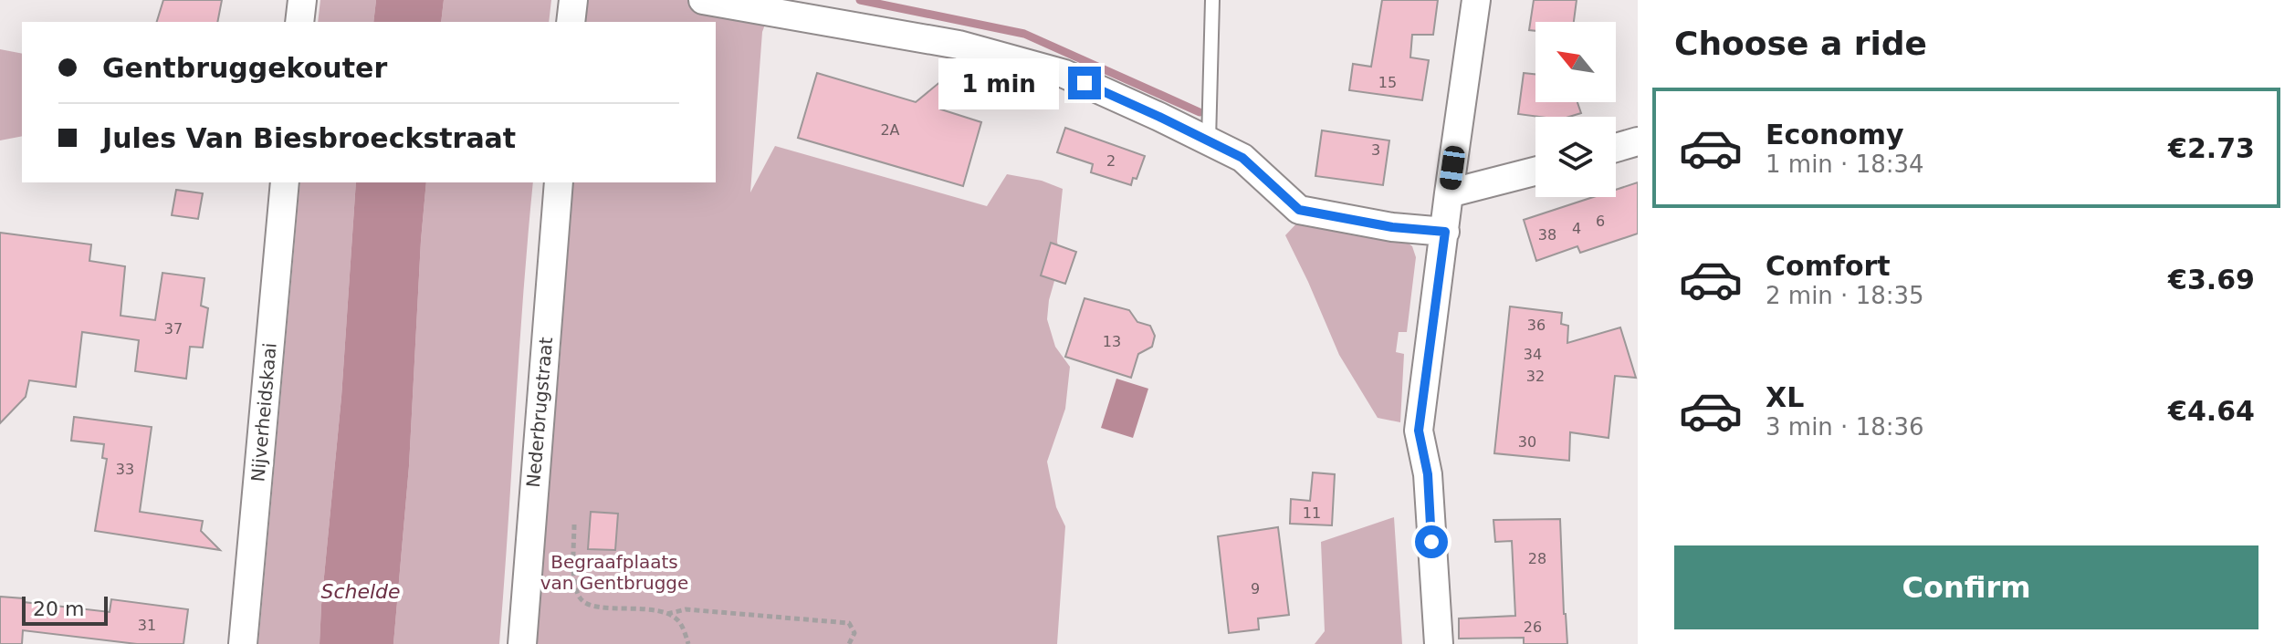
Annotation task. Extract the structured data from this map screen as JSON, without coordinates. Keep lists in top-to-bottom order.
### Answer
{
  "streets": {
    "street": ["Nijverheidskaai", "Nederbrugstraat"]
  },
  "water": ["Schelde"],
  "parks": ["Begraafplaats van Gentbrugge"],
  "house_numbers": [
    "15",
    "2A",
    "3",
    "2",
    "6",
    "4",
    "38",
    "36",
    "37",
    "13",
    "34",
    "32",
    "30",
    "33",
    "11",
    "28",
    "9",
    "31",
    "26"
  ],
  "scale_bar": "20 m",
  "north": "top left",
  "page": {
    "heading": "Choose a ride",
    "banner": ["Gentbruggekouter", "Jules Van Biesbroeckstraat"],
    "bubble": "1 min",
    "list": [
      {
        "name": "Economy",
        "note": "1 min · 18:34",
        "value": "€2.73"
      },
      {
        "name": "Comfort",
        "note": "2 min · 18:35",
        "value": "€3.69"
      },
      {
        "name": "XL",
        "note": "3 min · 18:36",
        "value": "€4.64"
      }
    ],
    "buttons": "Confirm",
    "scale": "20 m"
  }
}
